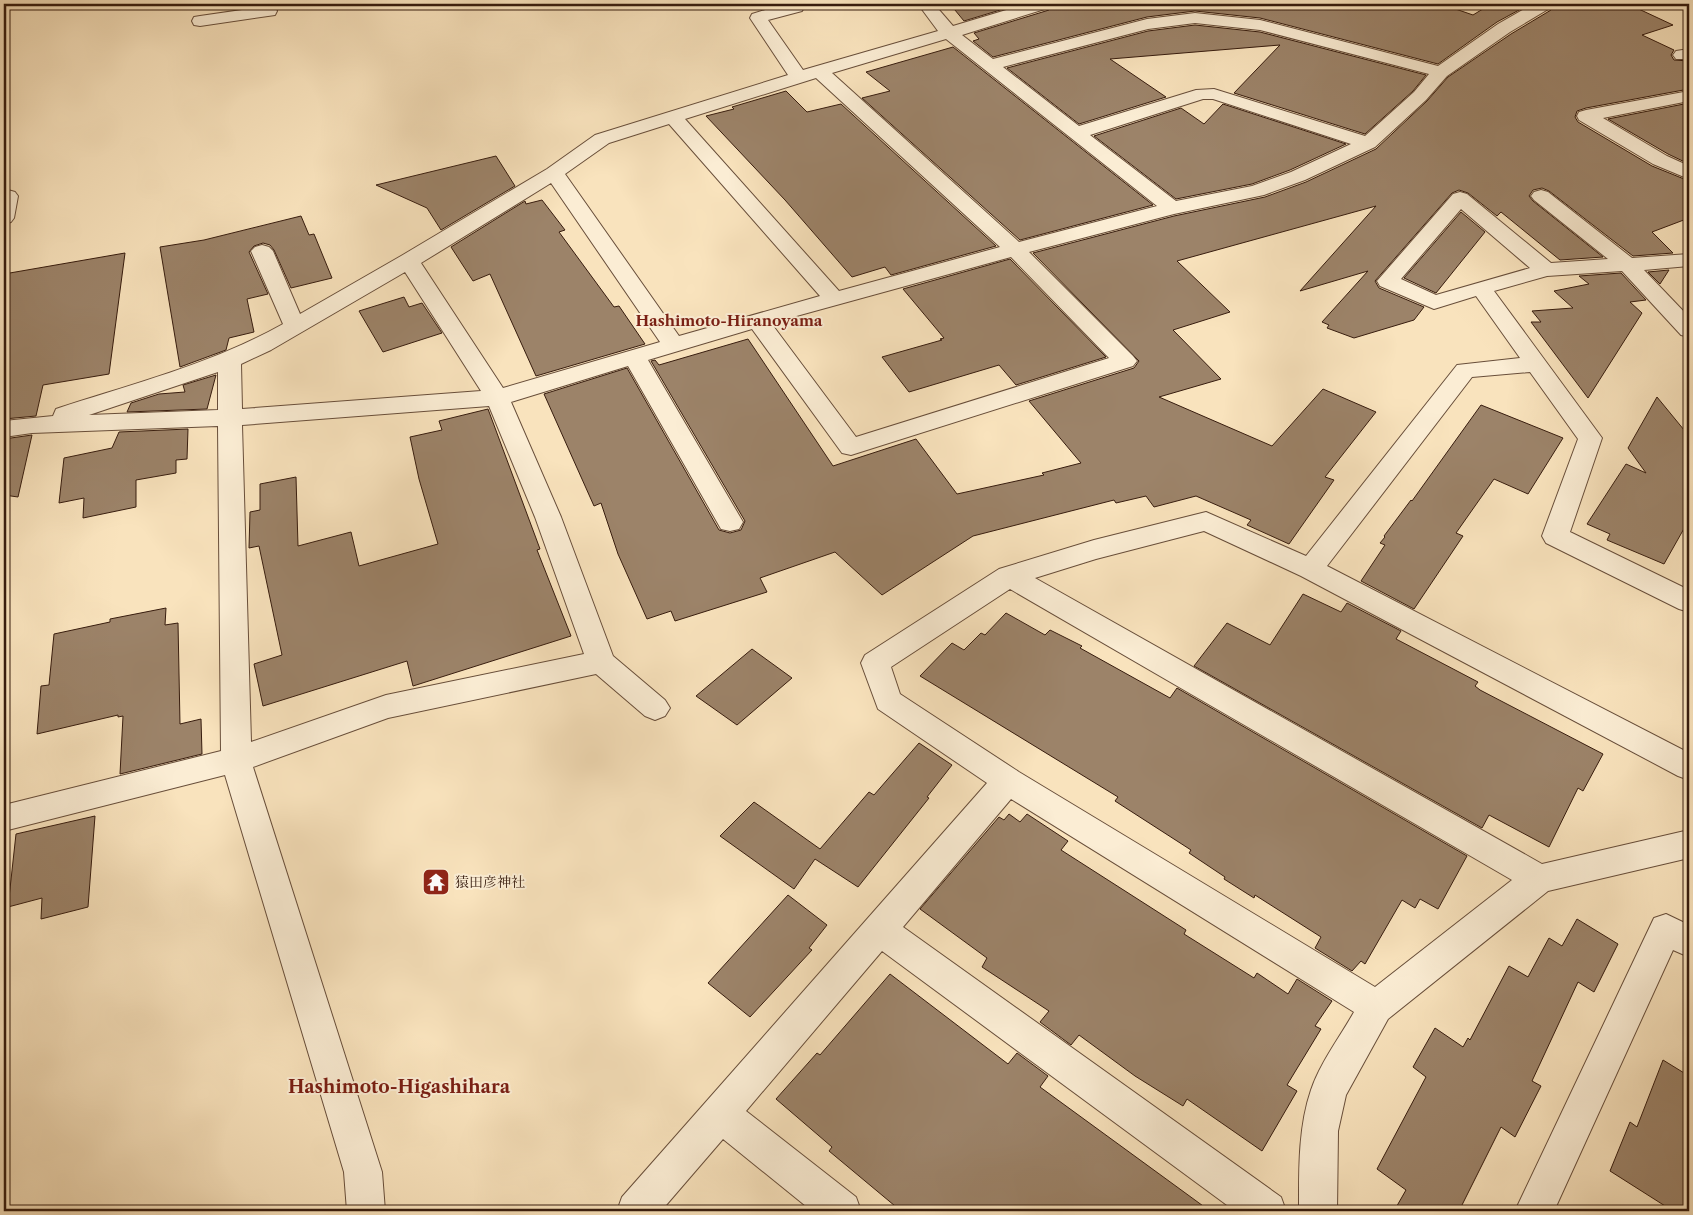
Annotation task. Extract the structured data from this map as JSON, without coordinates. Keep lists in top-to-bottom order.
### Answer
{
  "districts": ["Hashimoto-Hiranoyama", "Hashimoto-Higashihara"],
  "places": {
    "temple": ["猿田彦神社"]
  }
}
